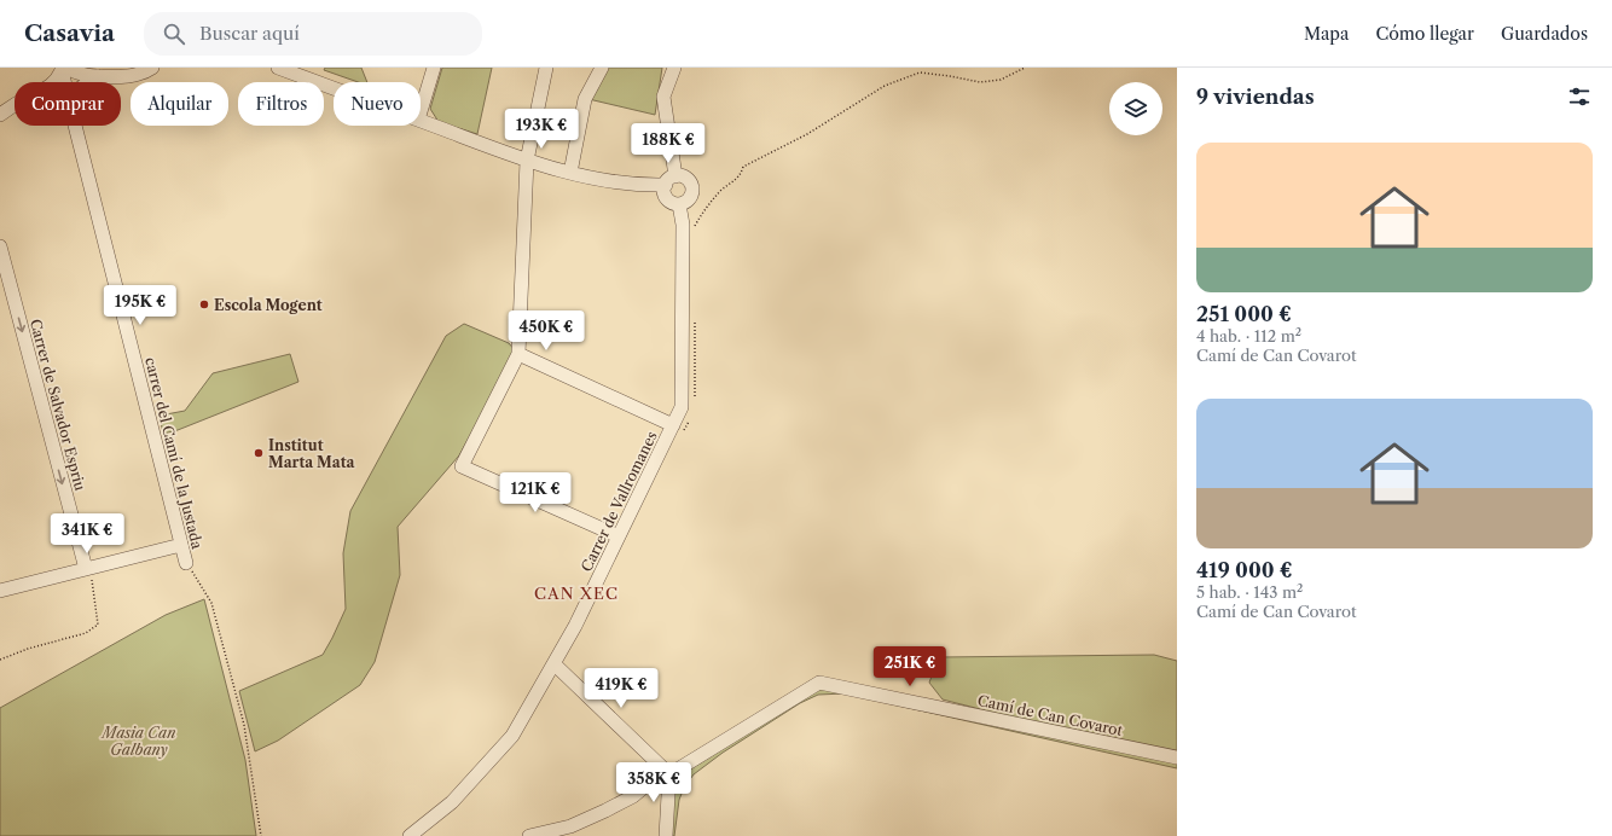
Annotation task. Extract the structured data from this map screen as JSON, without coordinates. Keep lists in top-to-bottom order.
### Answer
{
  "streets": {
    "street": [
      "Carrer de Salvador Espriu",
      "carrer del Camí de la Justada",
      "Carrer de Vallromanes",
      "Camí de Can Covarot"
    ]
  },
  "one_way": ["Carrer de Salvador Espriu"],
  "districts": ["CAN XEC"],
  "parks": ["Masia Can Galbany"],
  "places": ["Escola Mogent", "Institut Marta Mata"],
  "page": {
    "header": "Casavia",
    "search": "Buscar aquí",
    "nav": ["Mapa", "Cómo llegar", "Guardados"],
    "heading": "9 viviendas",
    "chip": [
      "Comprar",
      "Alquilar",
      "Filtros",
      "Nuevo"
    ],
    "price": [
      "193K €",
      "188K €",
      "195K €",
      "450K €",
      "121K €",
      "341K €",
      "251K €",
      "419K €",
      "358K €"
    ],
    "list": [
      {
        "name": "251 000 €",
        "note": "4 hab. · 112 m² · Camí de Can Covarot"
      },
      {
        "name": "419 000 €",
        "note": "5 hab. · 143 m² · Camí de Can Covarot"
      }
    ]
  }
}
